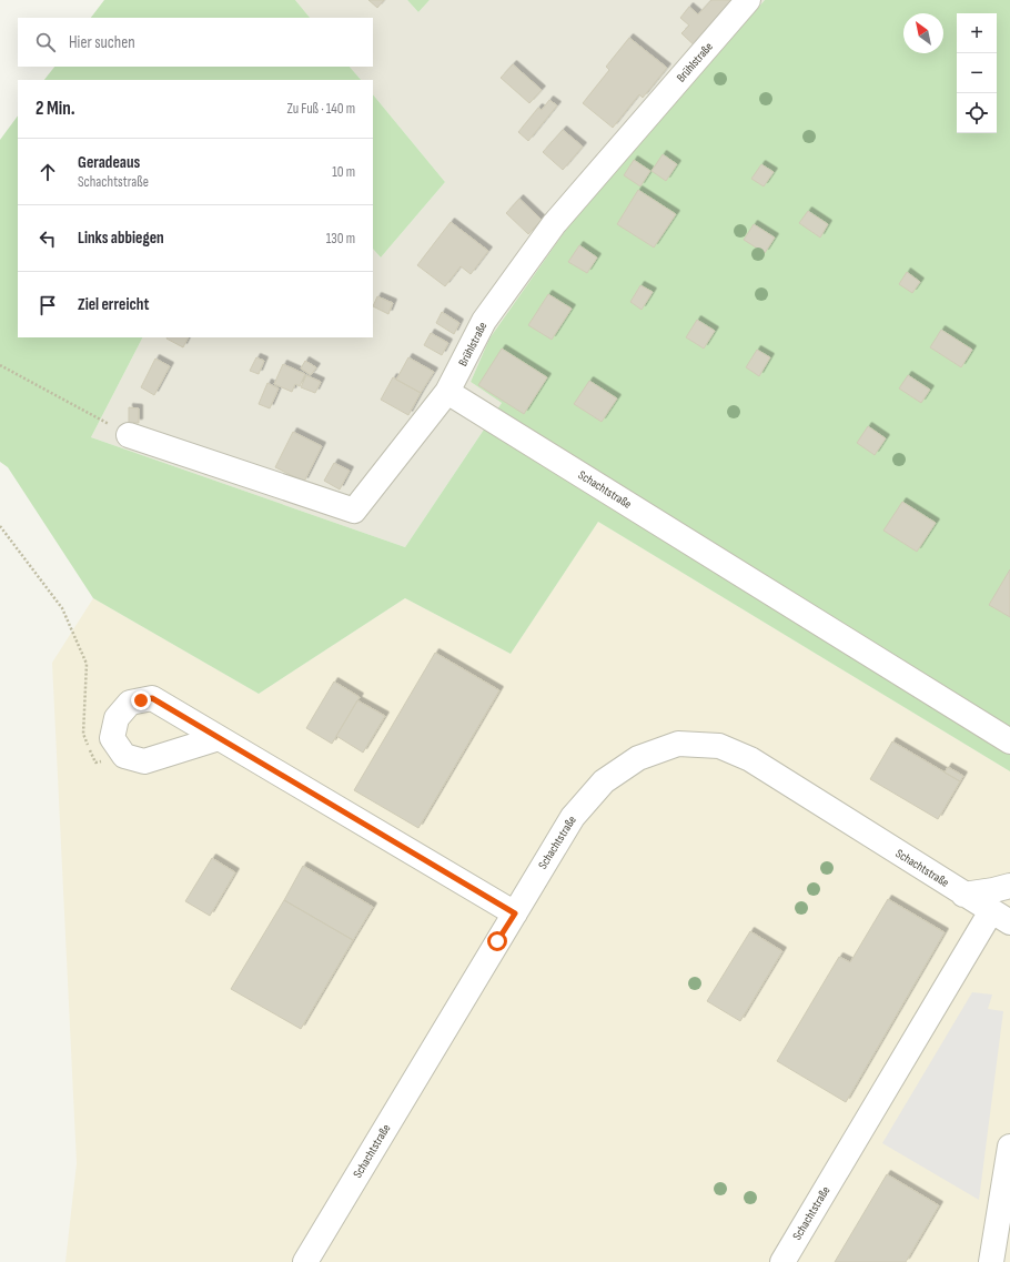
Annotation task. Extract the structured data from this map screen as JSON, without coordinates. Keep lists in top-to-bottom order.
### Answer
{
  "streets": {
    "street": ["Brühlstraße", "Schachtstraße"]
  },
  "crossings": [
    ["Brühlstraße", "Schachtstraße"]
  ],
  "north": "top left",
  "page": {
    "map_buttons": ["+", "−"],
    "search": "Hier suchen",
    "heading": ["2 Min.", "Zu Fuß · 140 m"],
    "list": [
      ["Geradeaus", "Schachtstraße", "10 m"],
      ["Links abbiegen", "130 m"],
      "Ziel erreicht"
    ]
  }
}
